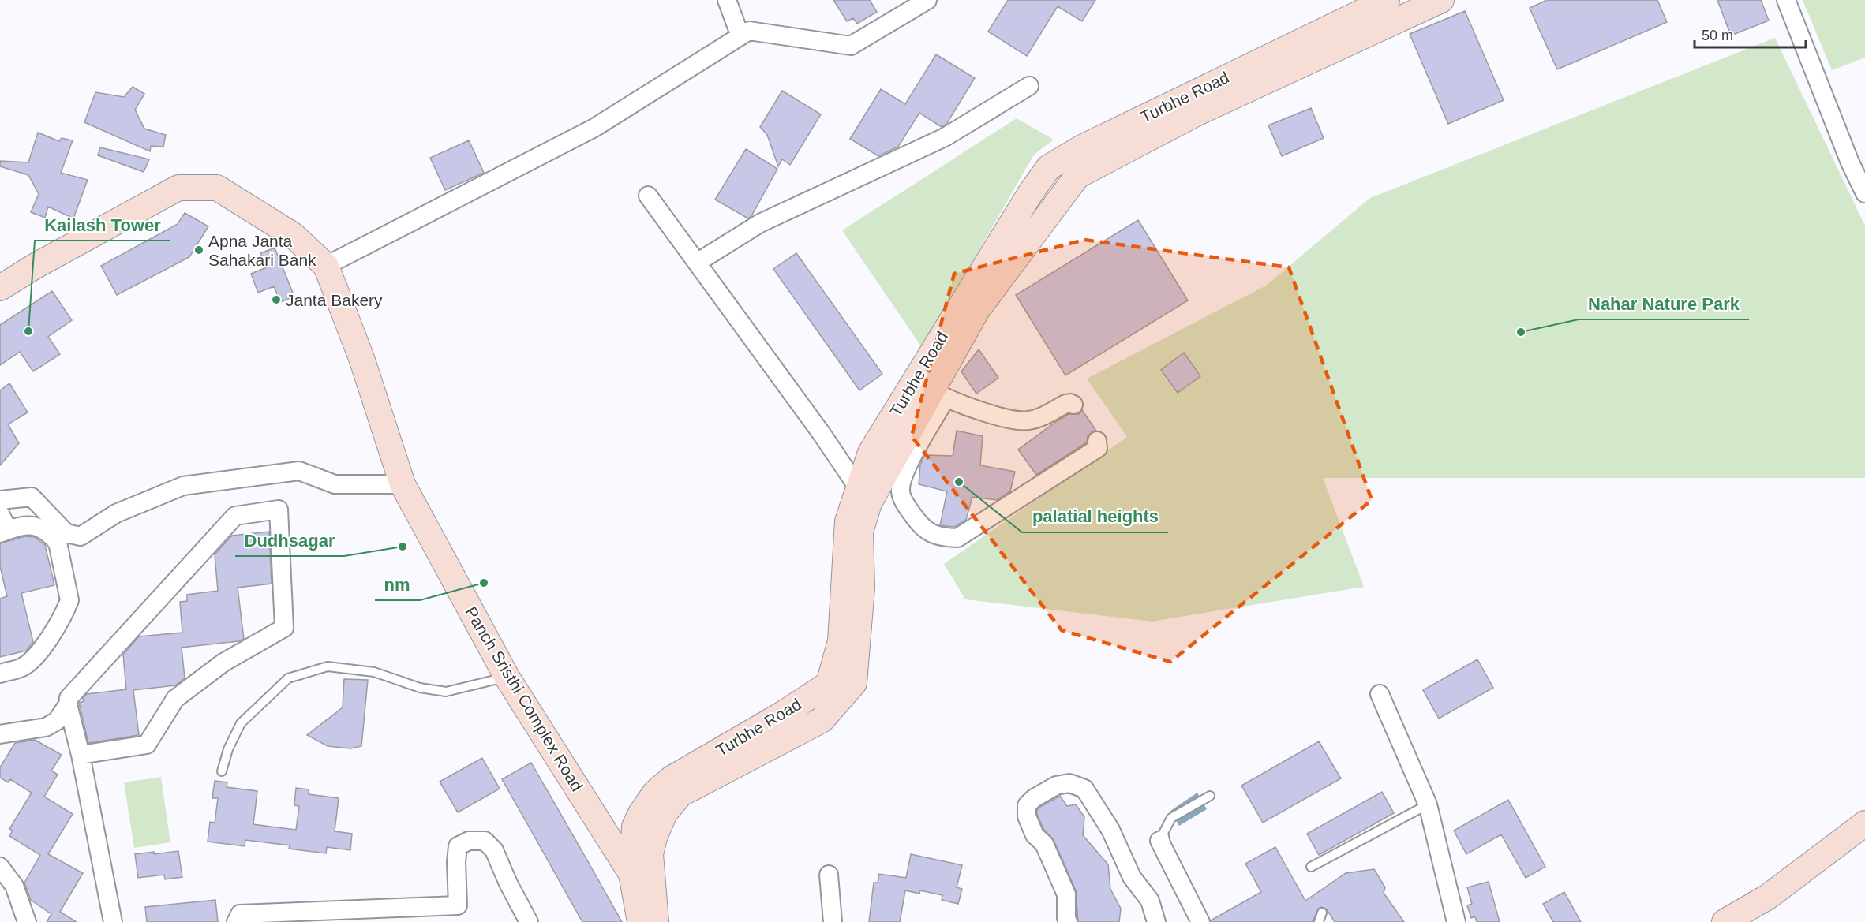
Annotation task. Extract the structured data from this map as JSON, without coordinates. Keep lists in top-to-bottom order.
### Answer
{
  "streets": {
    "street": ["Turbhe Road", "Panch Sristhi Complex Road"]
  },
  "crossings": [
    ["Turbhe Road", "Panch Sristhi Complex Road"]
  ],
  "places": [
    "Apna Janta Sahakari Bank",
    "Janta Bakery",
    "Kailash Tower",
    "Nahar Nature Park",
    "palatial heights",
    "Dudhsagar",
    "nm"
  ],
  "scale_bar": "50 m"
}
